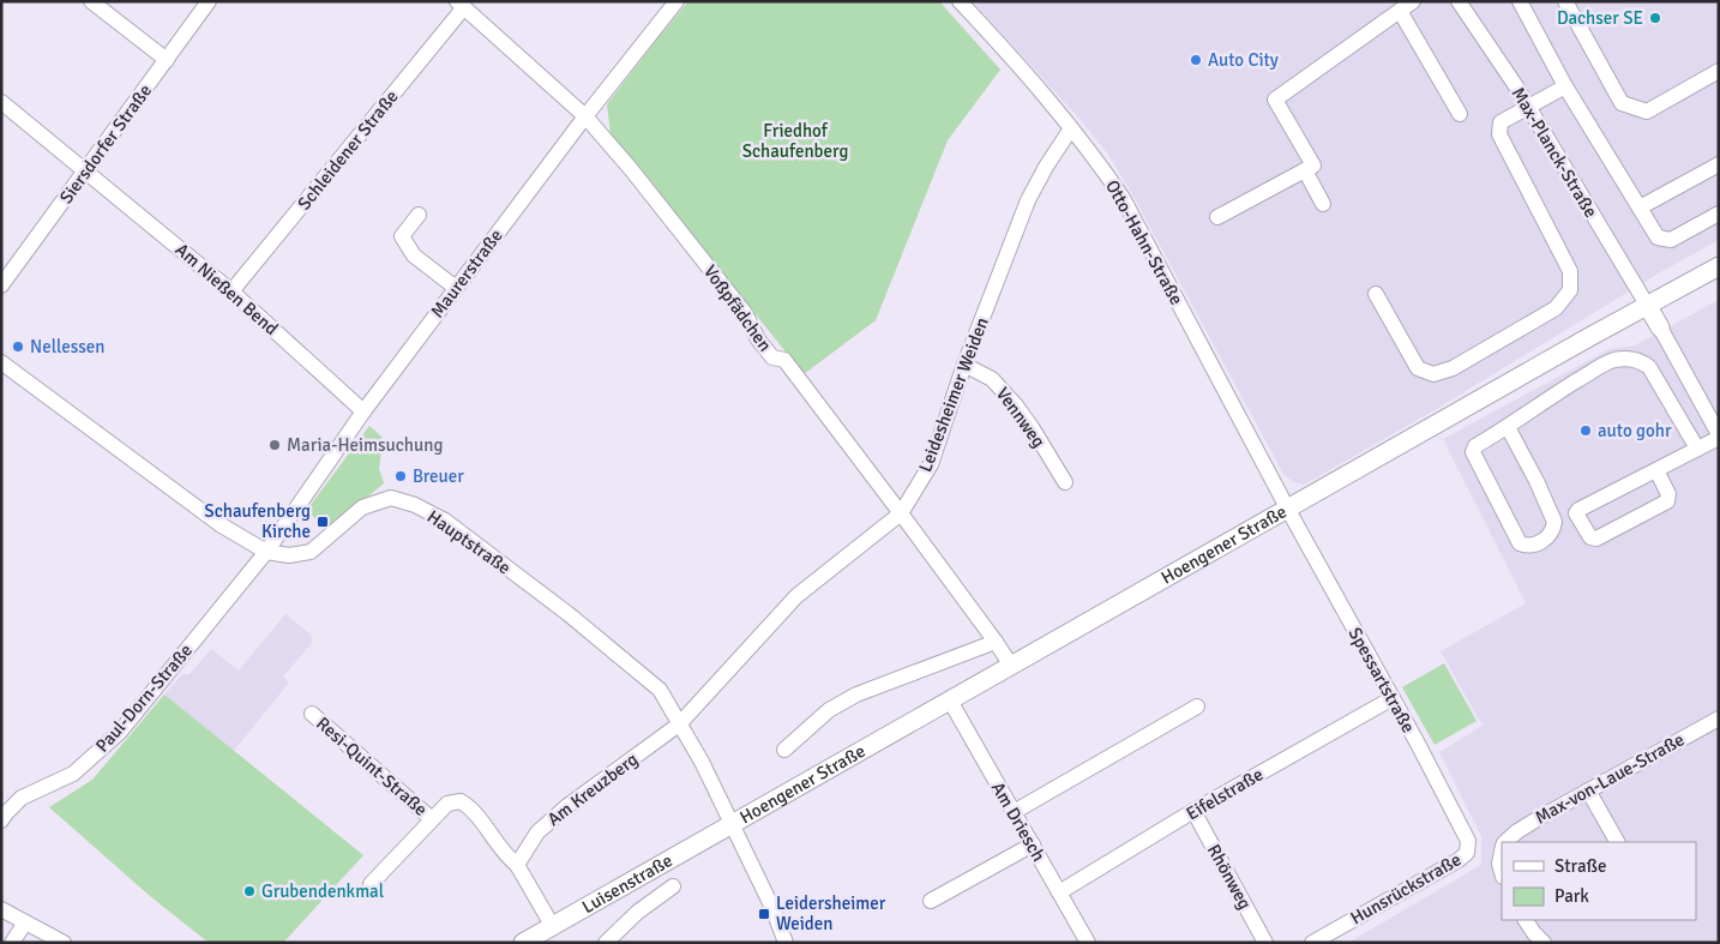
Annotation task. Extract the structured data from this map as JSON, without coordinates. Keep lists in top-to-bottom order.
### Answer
{
  "streets": {
    "main road": ["Hoengener Straße", "Luisenstraße"],
    "street": [
      "Siersdorfer Straße",
      "Schleidener Straße",
      "Max-Planck-Straße",
      "Otto-Hahn-Straße",
      "Maurerstraße",
      "Am Nießen Bend",
      "Voßpfädchen",
      "Leidesheimer Weiden",
      "Vennweg",
      "Hauptstraße",
      "Spessartstraße",
      "Paul-Dorn-Straße",
      "Resi-Quint-Straße",
      "Max-von-Laue-Straße",
      "Am Kreuzberg",
      "Eifelstraße",
      "Am Driesch",
      "Rhönweg",
      "Hunsrückstraße"
    ]
  },
  "crossings": [
    ["Siersdorfer Straße", "Am Nießen Bend"],
    ["Schleidener Straße", "Am Nießen Bend"],
    ["Schleidener Straße", "Voßpfädchen"],
    ["Max-Planck-Straße", "Hoengener Straße"],
    ["Otto-Hahn-Straße", "Leidesheimer Weiden"],
    ["Otto-Hahn-Straße", "Hoengener Straße"],
    ["Otto-Hahn-Straße", "Spessartstraße"],
    ["Maurerstraße", "Am Nießen Bend"],
    ["Maurerstraße", "Voßpfädchen"],
    ["Maurerstraße", "Hauptstraße"],
    ["Maurerstraße", "Paul-Dorn-Straße"],
    ["Voßpfädchen", "Leidesheimer Weiden"],
    ["Voßpfädchen", "Hoengener Straße"],
    ["Leidesheimer Weiden", "Vennweg"],
    ["Leidesheimer Weiden", "Hauptstraße"],
    ["Leidesheimer Weiden", "Am Kreuzberg"],
    ["Hauptstraße", "Hoengener Straße"],
    ["Hauptstraße", "Paul-Dorn-Straße"],
    ["Hauptstraße", "Am Kreuzberg"],
    ["Hauptstraße", "Luisenstraße"],
    ["Hoengener Straße", "Spessartstraße"],
    ["Hoengener Straße", "Am Driesch"],
    ["Hoengener Straße", "Luisenstraße"],
    ["Spessartstraße", "Eifelstraße"],
    ["Spessartstraße", "Hunsrückstraße"],
    ["Resi-Quint-Straße", "Am Kreuzberg"],
    ["Eifelstraße", "Am Driesch"],
    ["Eifelstraße", "Rhönweg"]
  ],
  "parks": ["Friedhof Schaufenberg"],
  "places": {
    "other": [
      "Dachser SE",
      "Auto City",
      "Nellessen",
      "auto gohr",
      "Maria-Heimsuchung",
      "Breuer",
      "Grubendenkmal"
    ],
    "transit": ["Schaufenberg Kirche", "Leidersheimer Weiden"]
  },
  "legend": ["Straße", "Park"]
}
